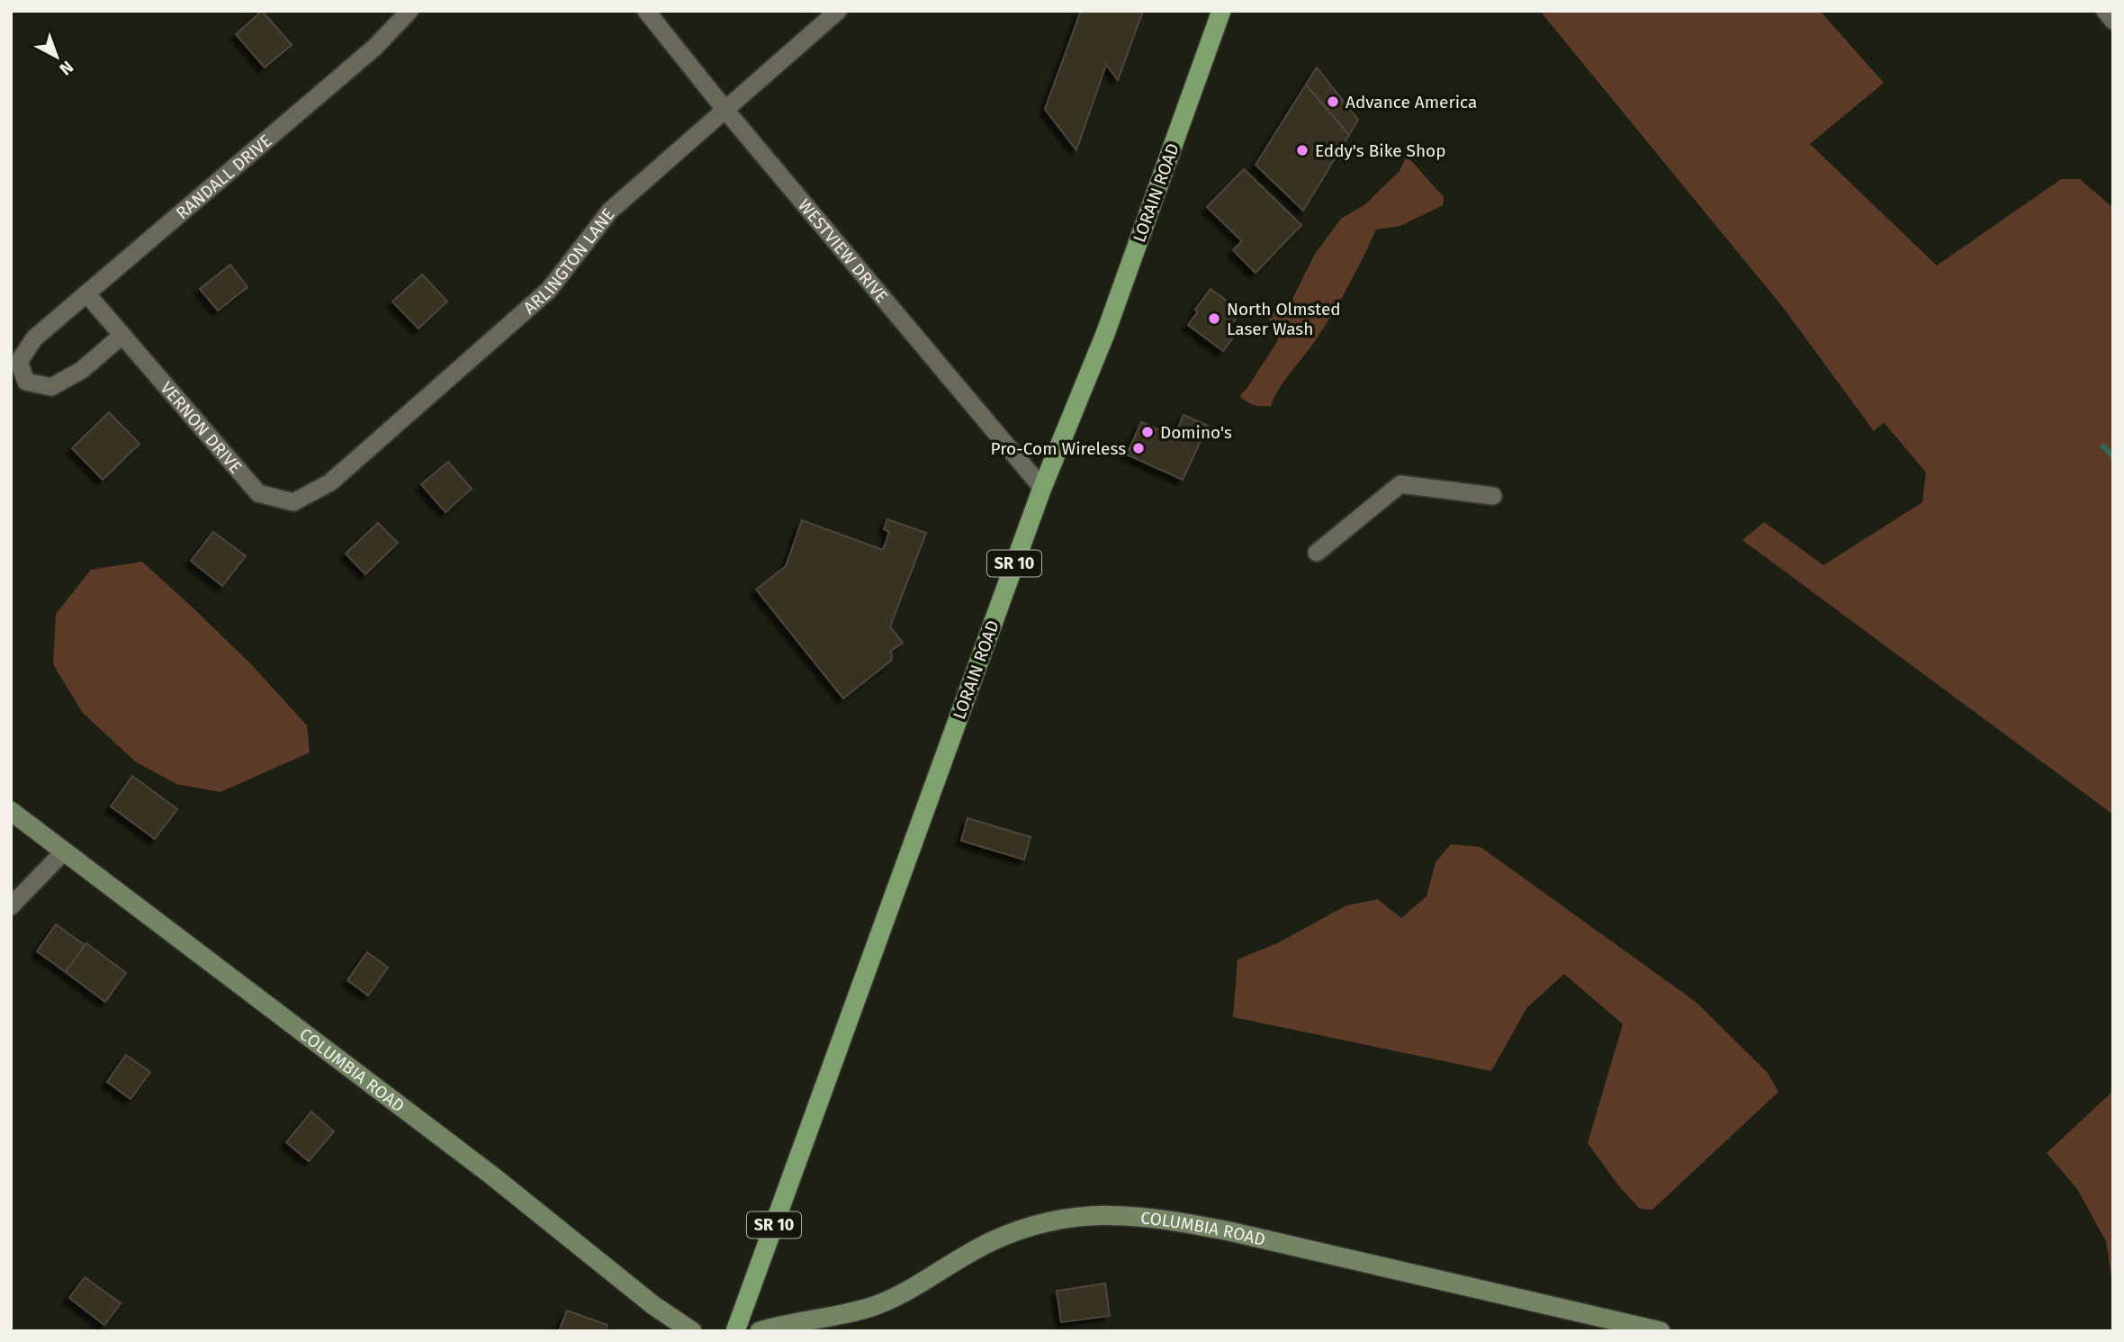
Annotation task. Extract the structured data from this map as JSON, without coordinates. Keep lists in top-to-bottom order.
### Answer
{
  "streets": {
    "main road": ["LORAIN ROAD", "SR 10", "COLUMBIA ROAD"],
    "street": [
      "RANDALL DRIVE",
      "WESTVIEW DRIVE",
      "ARLINGTON LANE",
      "VERNON DRIVE"
    ]
  },
  "crossings": [
    ["RANDALL DRIVE", "VERNON DRIVE"],
    ["LORAIN ROAD", "WESTVIEW DRIVE"],
    ["WESTVIEW DRIVE", "ARLINGTON LANE"],
    ["ARLINGTON LANE", "VERNON DRIVE"]
  ],
  "places": [
    "Advance America",
    "Eddy's Bike Shop",
    "North Olmsted Laser Wash",
    "Domino's",
    "Pro-Com Wireless"
  ],
  "north": "bottom right"
}
